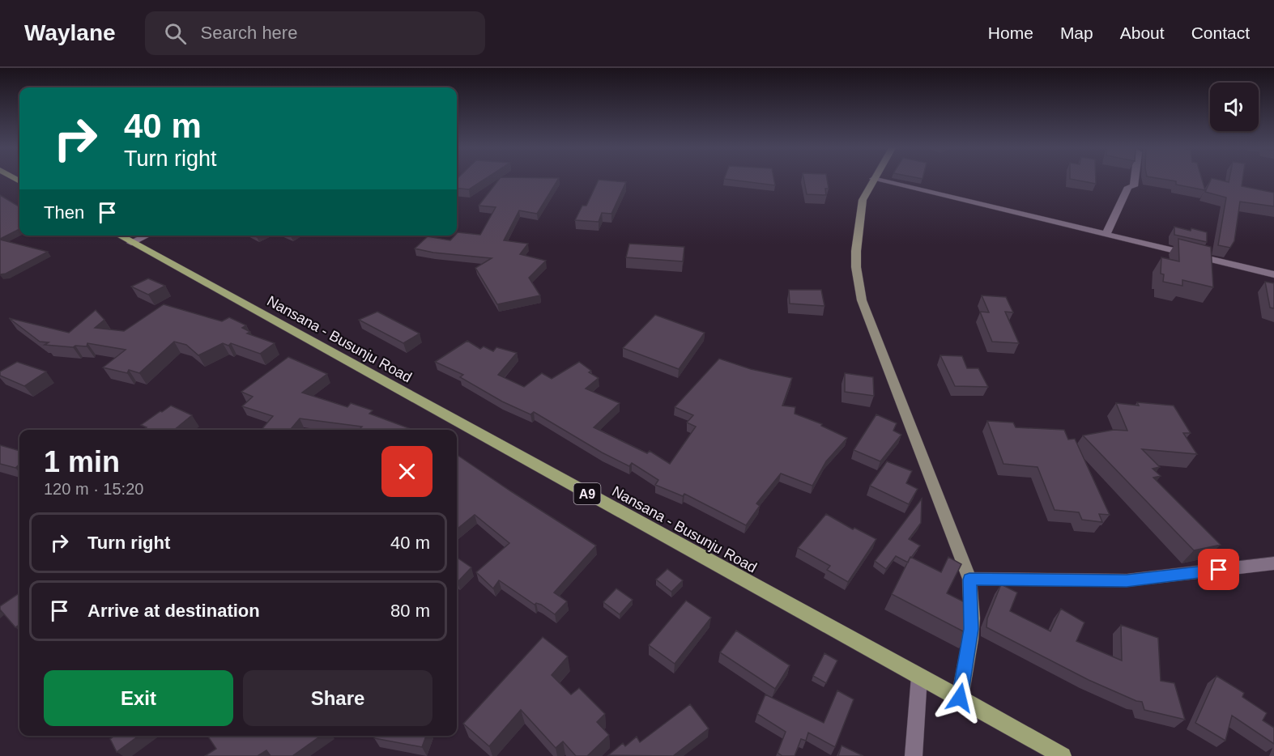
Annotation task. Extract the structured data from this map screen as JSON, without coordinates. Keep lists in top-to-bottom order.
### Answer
{
  "streets": {
    "main road": ["Nansana - Busunju Road", "A9"]
  },
  "page": {
    "header": "Waylane",
    "search": "Search here",
    "nav": [
      "Home",
      "Map",
      "About",
      "Contact"
    ],
    "turn": ["40 m", "Turn right"],
    "then": "Then",
    "heading": ["1 min", "120 m · 15:20"],
    "list": [
      {
        "name": "Turn right",
        "value": "40 m"
      },
      {
        "name": "Arrive at destination",
        "value": "80 m"
      }
    ],
    "buttons": ["Exit", "Share"]
  }
}
